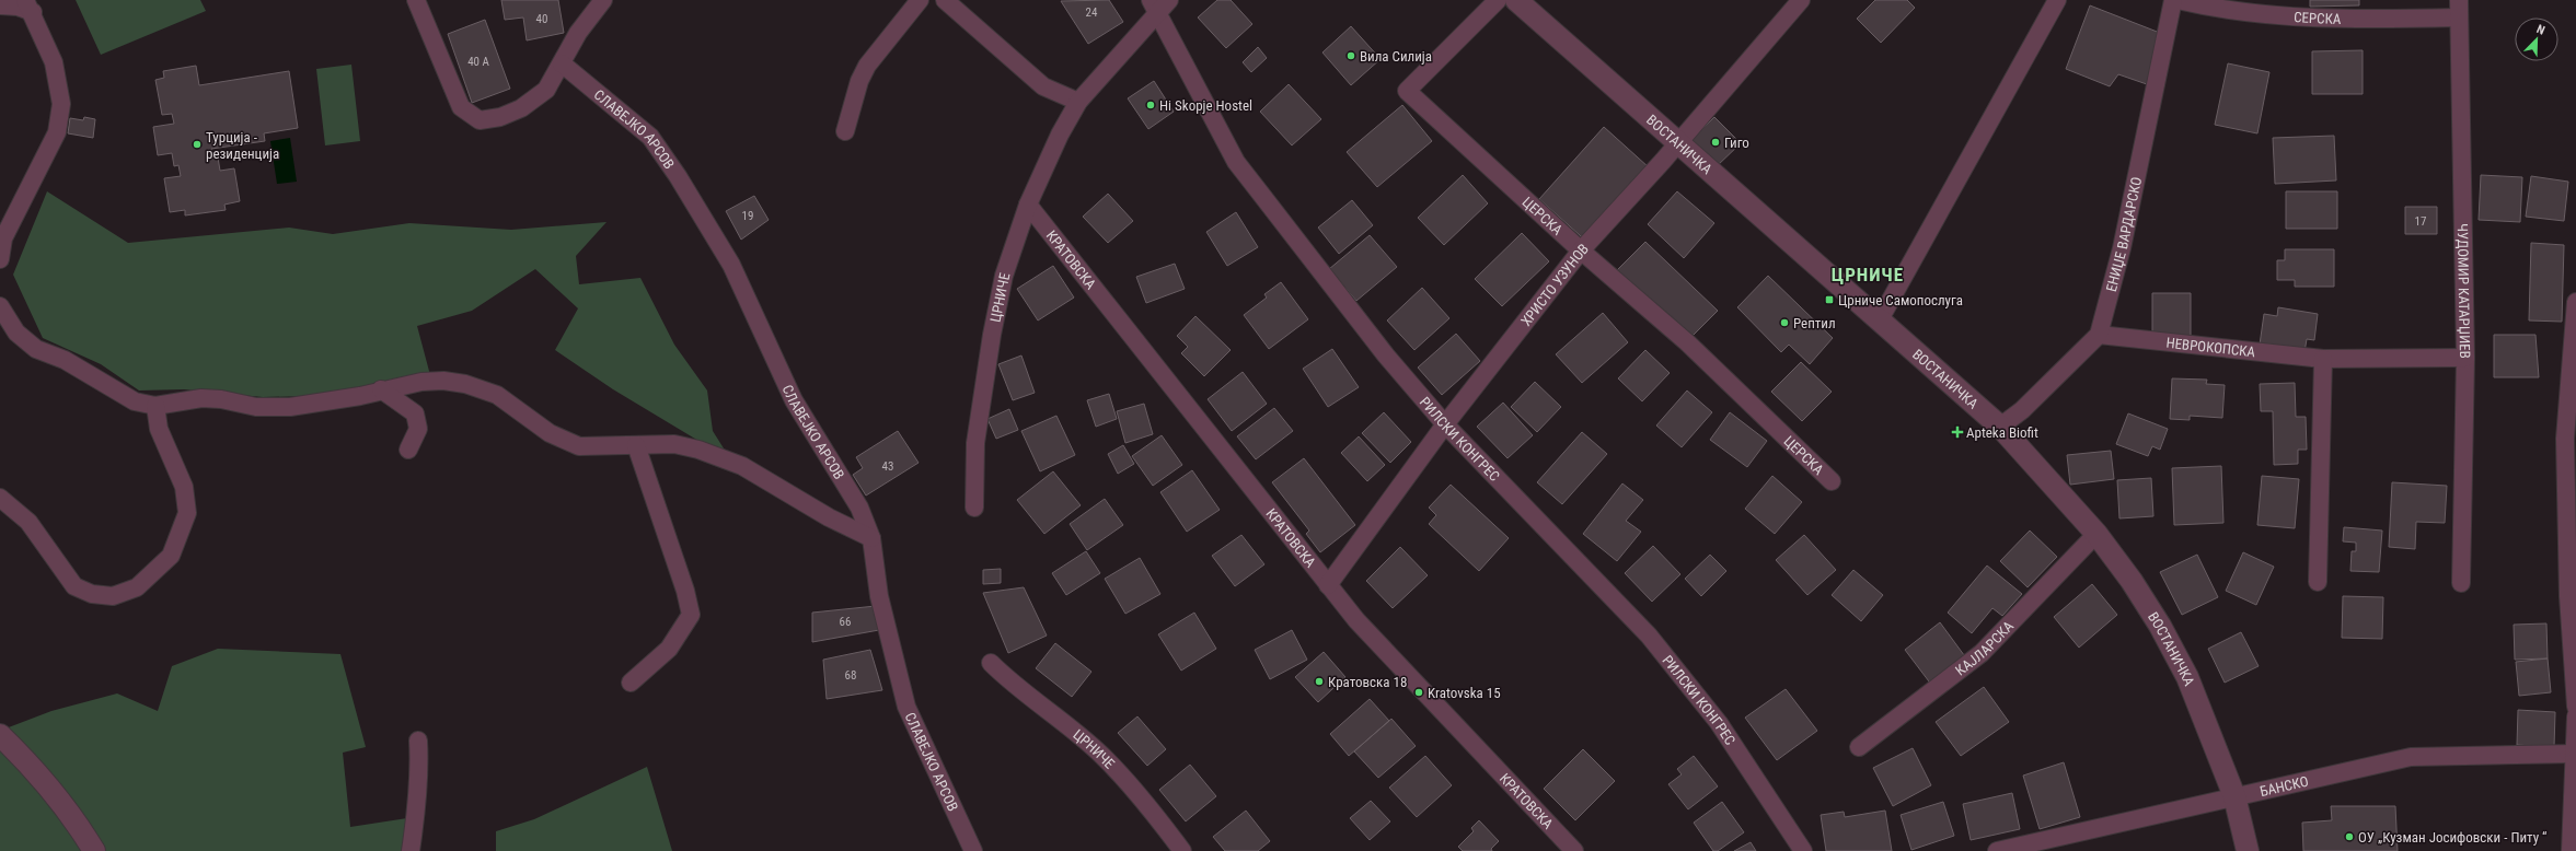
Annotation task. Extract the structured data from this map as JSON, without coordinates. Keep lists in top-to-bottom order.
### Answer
{
  "streets": {
    "street": [
      "СЕРСКА",
      "СЛАВЕЈКО АРСОВ",
      "ВОСТАНИЧКА",
      "ЦЕРСКА",
      "ЕНИЏЕ ВАРДАРСКО",
      "КРАТОВСКА",
      "ХРИСТО УЗУНОВ",
      "ЧУДОМИР КАТАРЏИЕВ",
      "ЦРНИЧЕ",
      "НЕВРОКОПСКА",
      "РИЛСКИ КОНГРЕС",
      "КАЈЛАРСКА",
      "БАНСКО"
    ]
  },
  "crossings": [
    ["СЕРСКА", "ЧУДОМИР КАТАРЏИЕВ"],
    ["ВОСТАНИЧКА", "ХРИСТО УЗУНОВ"],
    ["ВОСТАНИЧКА", "КАЈЛАРСКА"],
    ["ВОСТАНИЧКА", "БАНСКО"],
    ["ЦЕРСКА", "ХРИСТО УЗУНОВ"],
    ["ЕНИЏЕ ВАРДАРСКО", "НЕВРОКОПСКА"],
    ["КРАТОВСКА", "ХРИСТО УЗУНОВ"],
    ["КРАТОВСКА", "ЦРНИЧЕ"],
    ["ХРИСТО УЗУНОВ", "РИЛСКИ КОНГРЕС"],
    ["ЧУДОМИР КАТАРЏИЕВ", "НЕВРОКОПСКА"],
    ["ЦРНИЧЕ", "РИЛСКИ КОНГРЕС"]
  ],
  "districts": ["ЦРНИЧЕ"],
  "places": {
    "other": [
      "Вила Силија",
      "Hi Skopje Hostel",
      "Гиго",
      "Турција - резиденција",
      "Рептил",
      "Кратовска 18",
      "Kratovska 15",
      "ОУ „Кузман Јосифовски - Питу “"
    ],
    "transit": ["Црниче Самопослуга"],
    "health": ["Apteka Biofit"]
  },
  "house_numbers": [
    "24",
    "40",
    "40 А",
    "19",
    "17",
    "43",
    "66",
    "68"
  ],
  "north": "top right"
}
